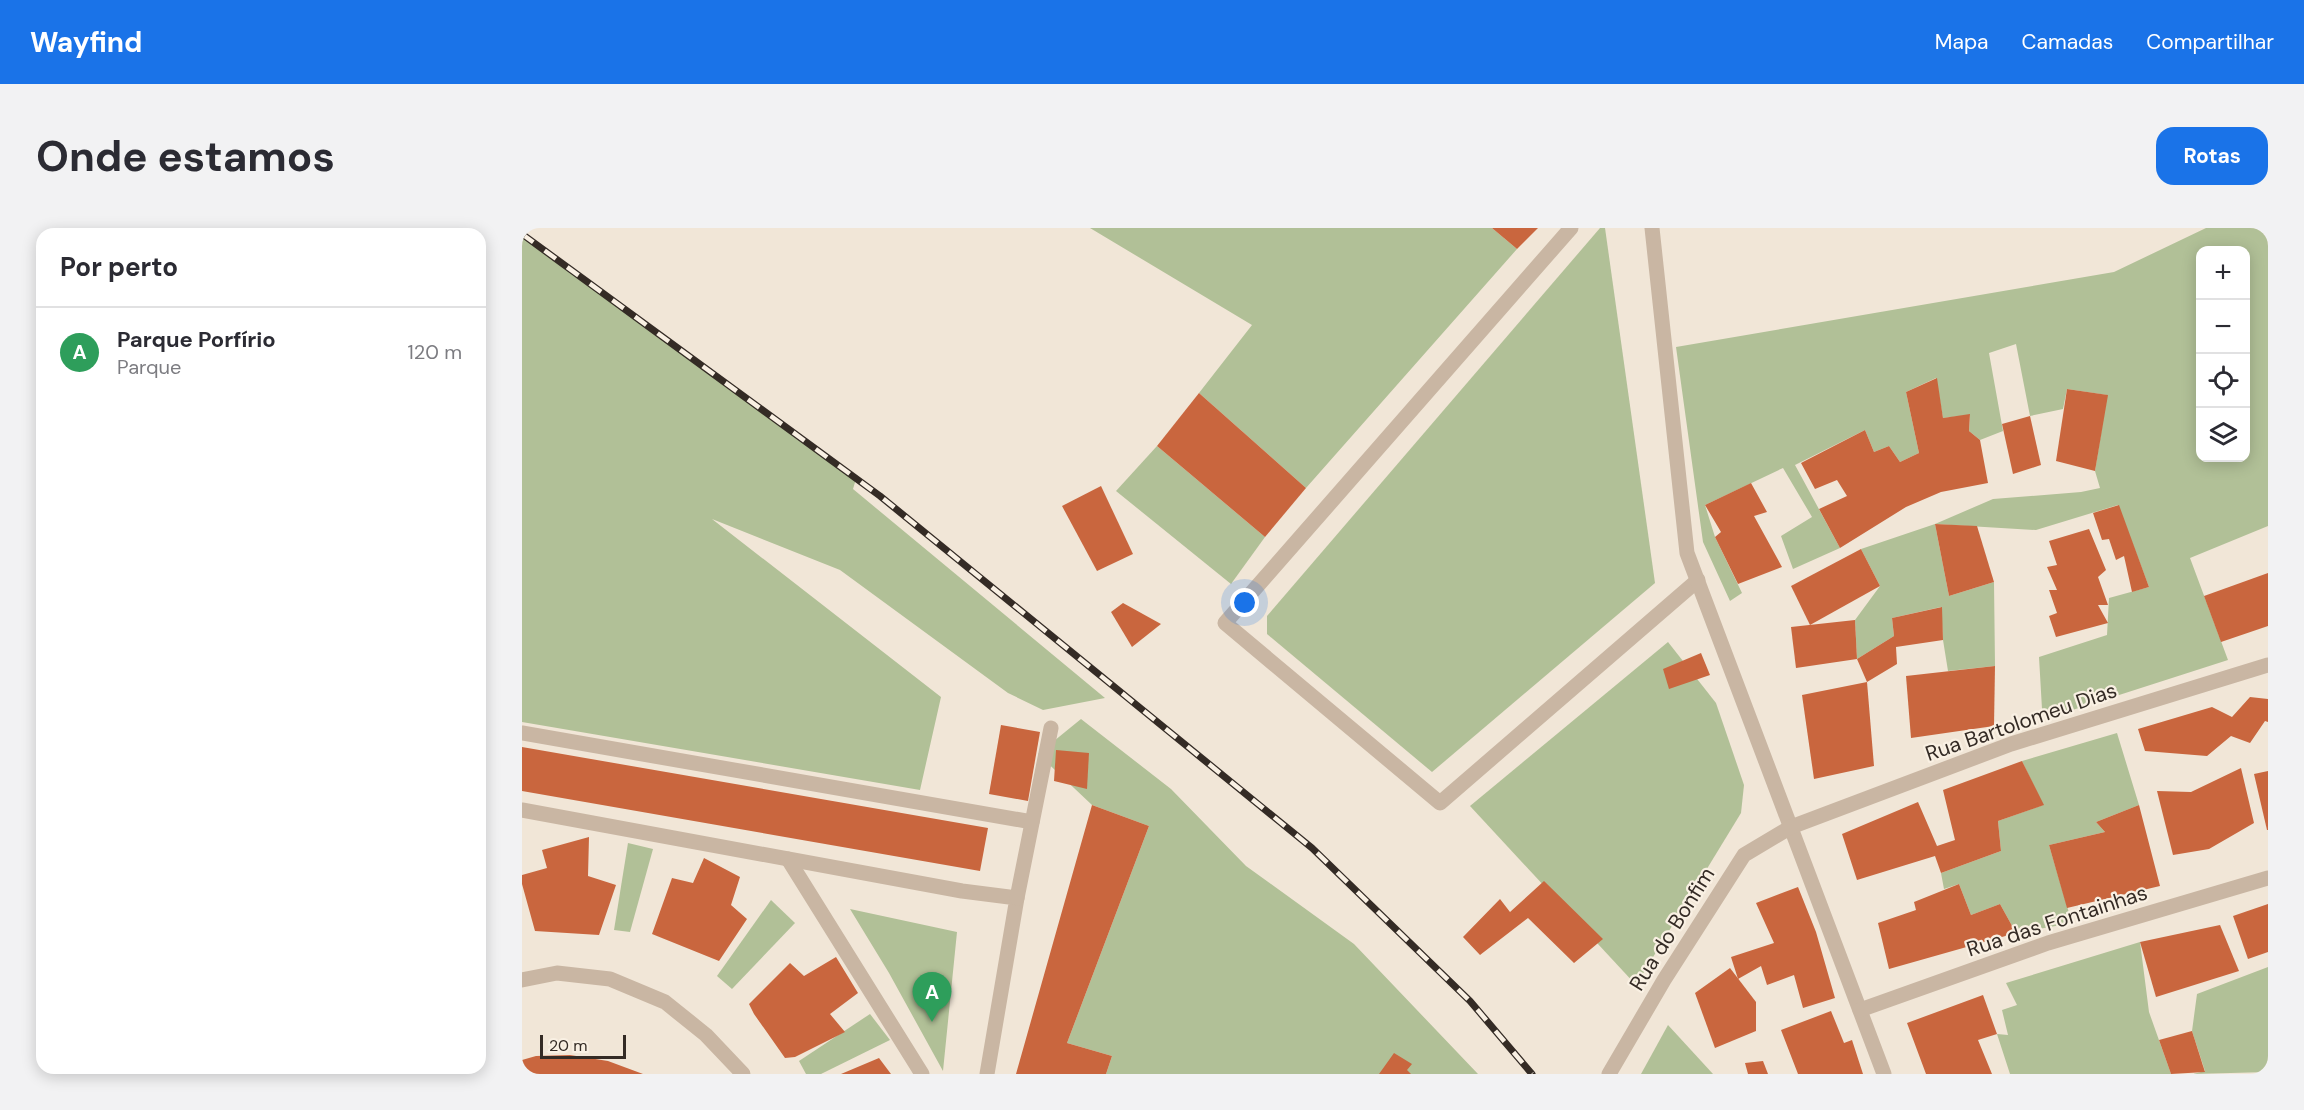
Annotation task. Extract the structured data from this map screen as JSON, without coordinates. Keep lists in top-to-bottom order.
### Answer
{
  "streets": {
    "street": ["Rua Bartolomeu Dias", "Rua das Fontainhas", "Rua do Bonfim"]
  },
  "crossings": [
    ["Rua Bartolomeu Dias", "Rua do Bonfim"]
  ],
  "scale_bar": "20 m",
  "page": {
    "header": "Wayfind",
    "nav": ["Mapa", "Camadas", "Compartilhar"],
    "buttons": "Rotas",
    "title": "Onde estamos",
    "heading": "Por perto",
    "map_buttons": ["+", "−"],
    "list": [
      {
        "mark": "A",
        "name": "Parque Porfírio",
        "note": "Parque",
        "value": "120 m"
      }
    ],
    "pins": "A",
    "scale": "20 m"
  }
}
